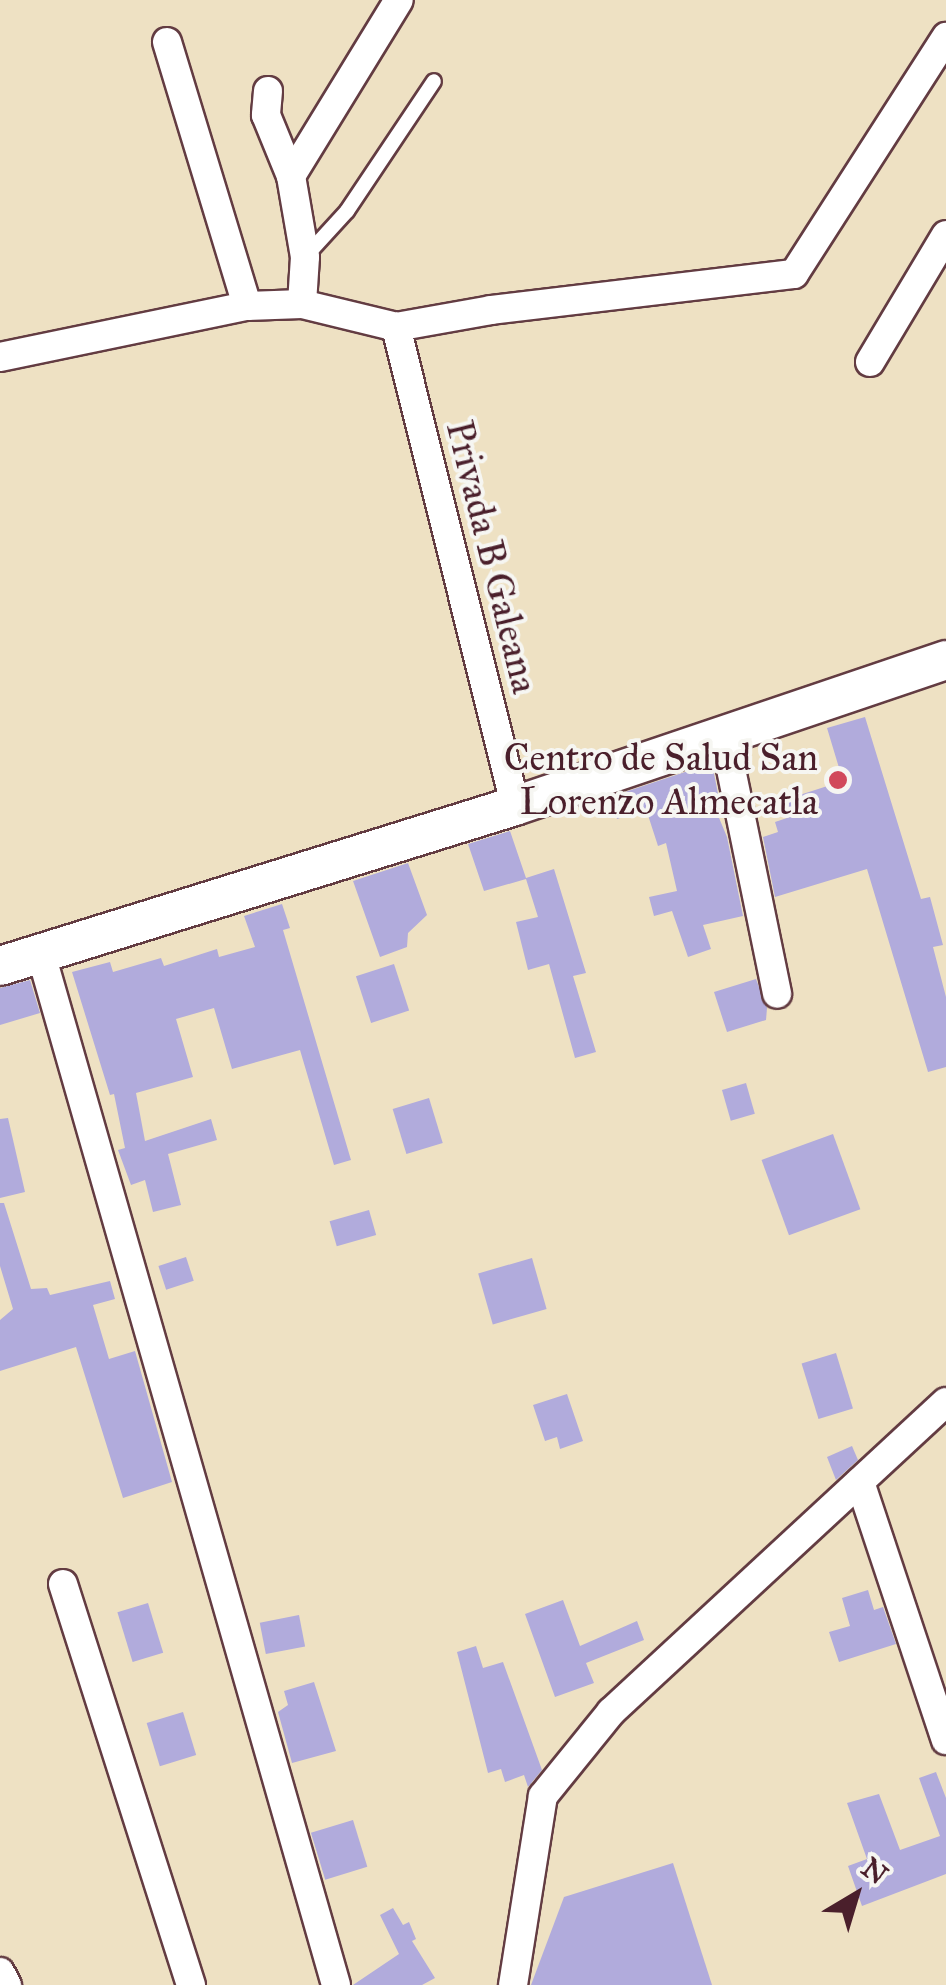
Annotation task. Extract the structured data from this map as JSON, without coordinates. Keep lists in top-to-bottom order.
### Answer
{
  "streets": {
    "street": ["Privada B Galeana"]
  },
  "places": ["Centro de Salud San Lorenzo Almecatla"],
  "north": "top right"
}
